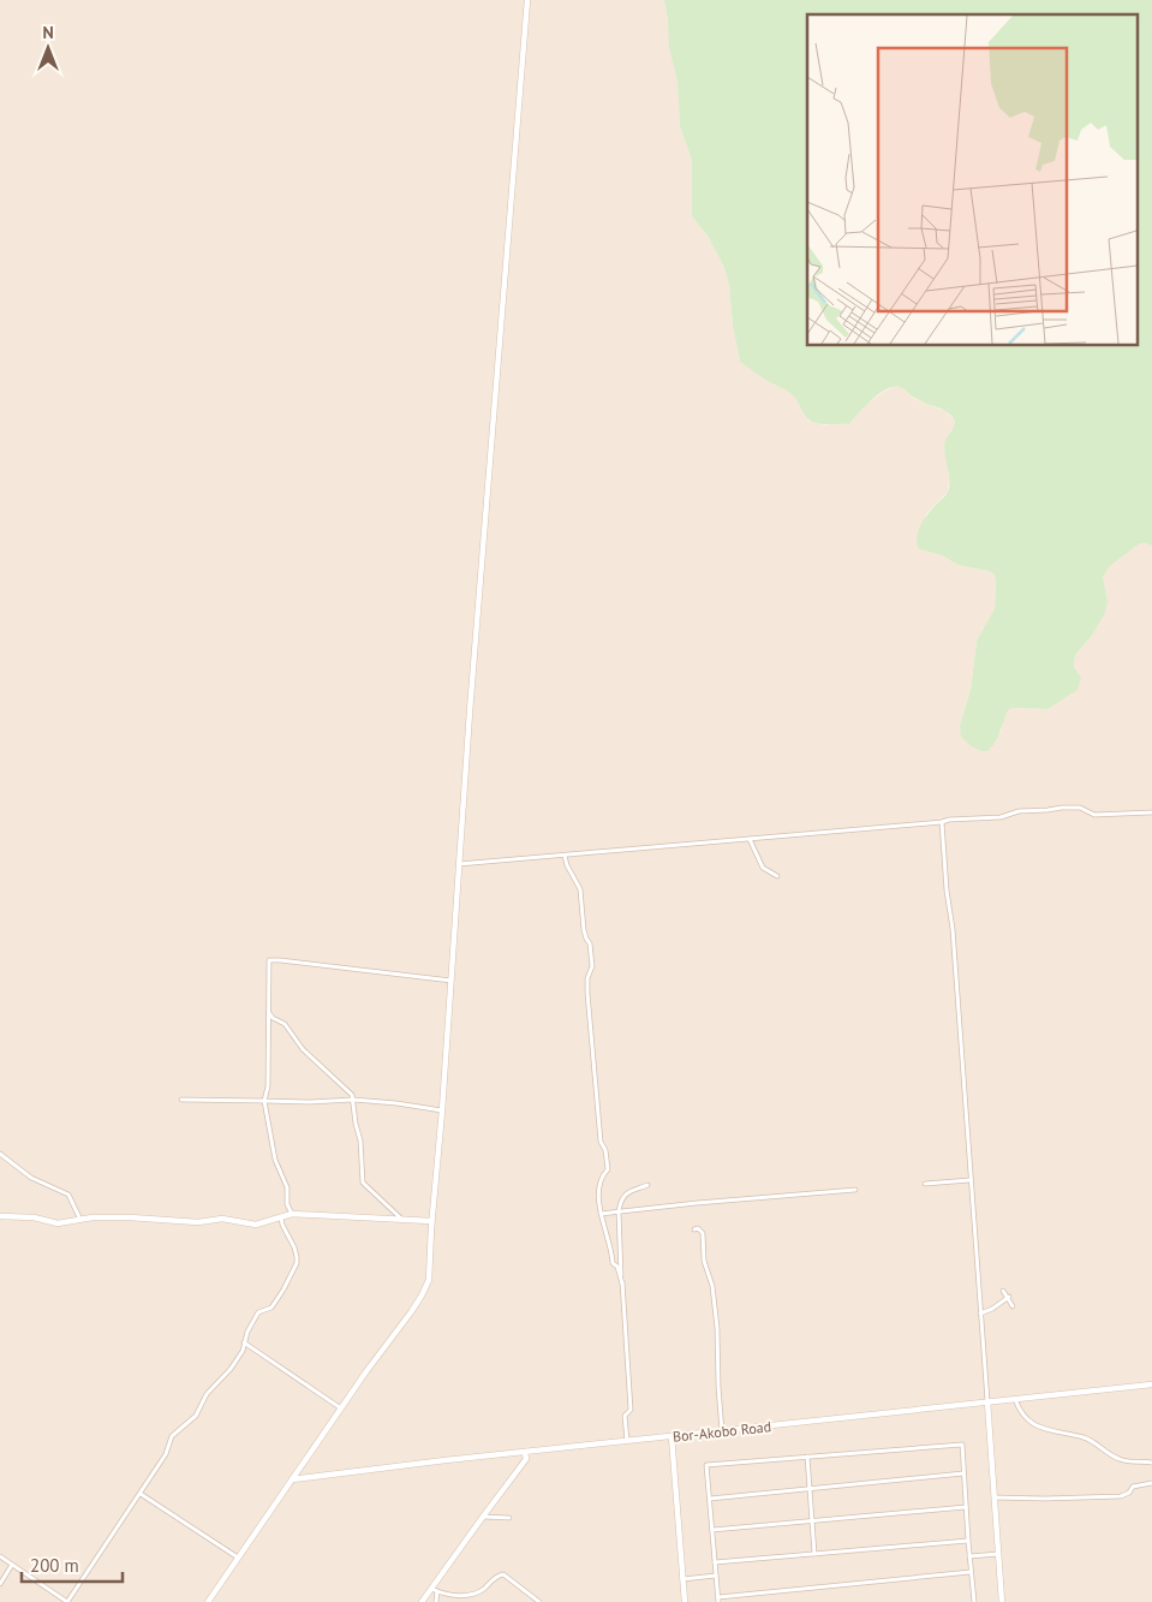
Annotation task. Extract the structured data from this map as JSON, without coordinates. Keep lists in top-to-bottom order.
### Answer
{
  "streets": {
    "street": ["Bor-Akobo Road"]
  },
  "scale_bar": "200 m",
  "north": "top"
}
